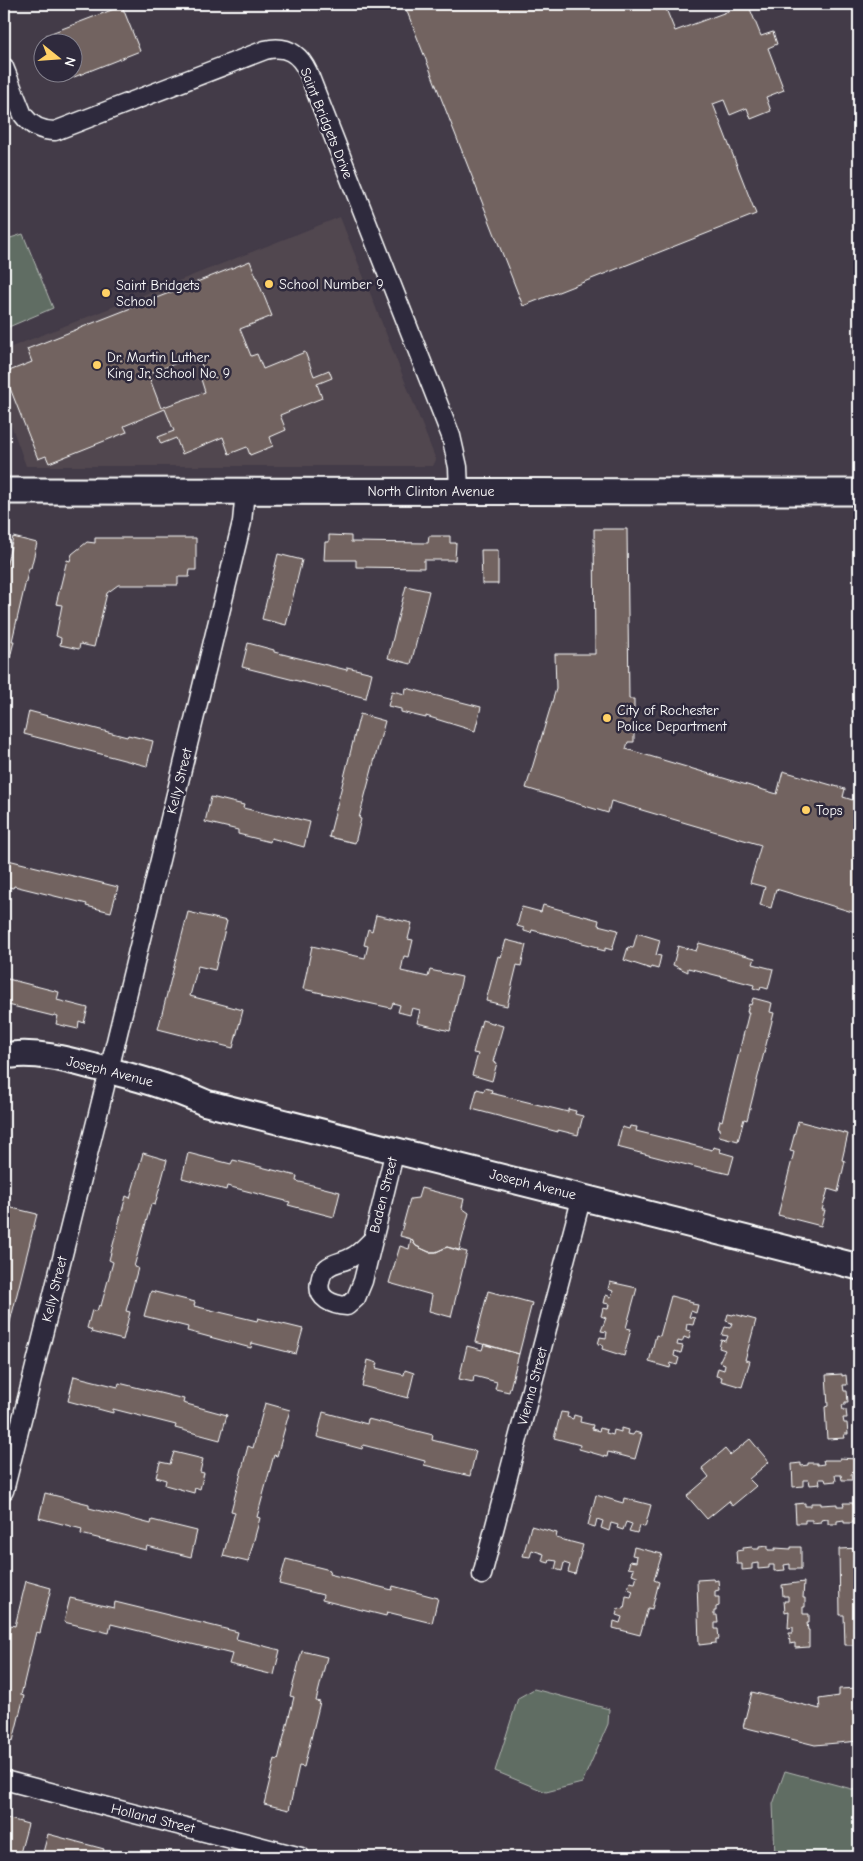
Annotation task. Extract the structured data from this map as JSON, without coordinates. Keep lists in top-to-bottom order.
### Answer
{
  "streets": {
    "main road": ["North Clinton Avenue", "Joseph Avenue"],
    "street": [
      "Saint Bridgets Drive",
      "Kelly Street",
      "Baden Street",
      "Vienna Street",
      "Holland Street"
    ]
  },
  "crossings": [
    ["Saint Bridgets Drive", "North Clinton Avenue"],
    ["North Clinton Avenue", "Kelly Street"],
    ["Kelly Street", "Joseph Avenue"],
    ["Joseph Avenue", "Baden Street"],
    ["Joseph Avenue", "Vienna Street"]
  ],
  "places": [
    "School Number 9",
    "Saint Bridgets School",
    "Dr. Martin Luther King Jr. School No. 9",
    "City of Rochester Police Department",
    "Tops"
  ],
  "north": "right"
}
